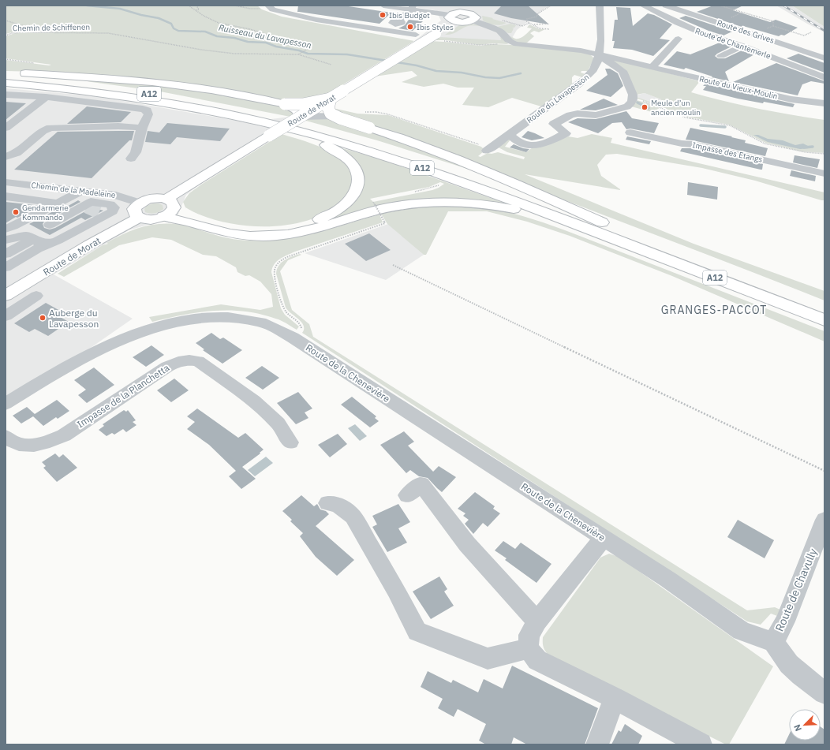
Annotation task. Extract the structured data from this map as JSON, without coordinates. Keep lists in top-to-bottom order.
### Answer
{
  "streets": {
    "main road": ["A12", "Route de Morat"],
    "street": [
      "Route des Grives",
      "Route de Chantemerle",
      "Route du Vieux-Moulin",
      "Route du Lavapesson",
      "Impasse des Etangs",
      "Chemin de la Madeleine",
      "Route de la Chenevière",
      "Impasse de la Planchetta",
      "Route de Chavully"
    ],
    "path": ["Chemin de Schiffenen"]
  },
  "crossings": [
    ["Route du Vieux-Moulin", "Route du Lavapesson"],
    ["Route du Vieux-Moulin", "Route de Morat"],
    ["Route de Morat", "Chemin de la Madeleine"],
    ["Route de la Chenevière", "Route de Chavully"]
  ],
  "districts": ["GRANGES-PACCOT"],
  "water": ["Ruisseau du Lavapesson"],
  "places": [
    "Ibis Budget",
    "Ibis Styles",
    "Meule d’un ancien moulin",
    "Gendarmerie Kommando",
    "Auberge du Lavapesson"
  ],
  "north": "bottom left"
}
